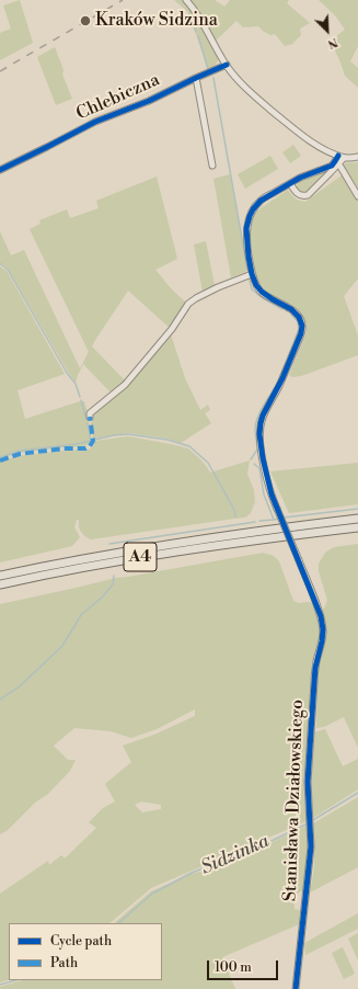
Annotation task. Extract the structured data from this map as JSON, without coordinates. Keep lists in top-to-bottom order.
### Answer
{
  "streets": {
    "highway": ["A4"],
    "street": ["Chlebiczna", "Stanisława Działowskiego"]
  },
  "water": ["Sidzinka"],
  "places": ["Kraków Sidzina"],
  "legend": ["Cycle path", "Path"],
  "scale_bar": "100 m",
  "north": "bottom right"
}
